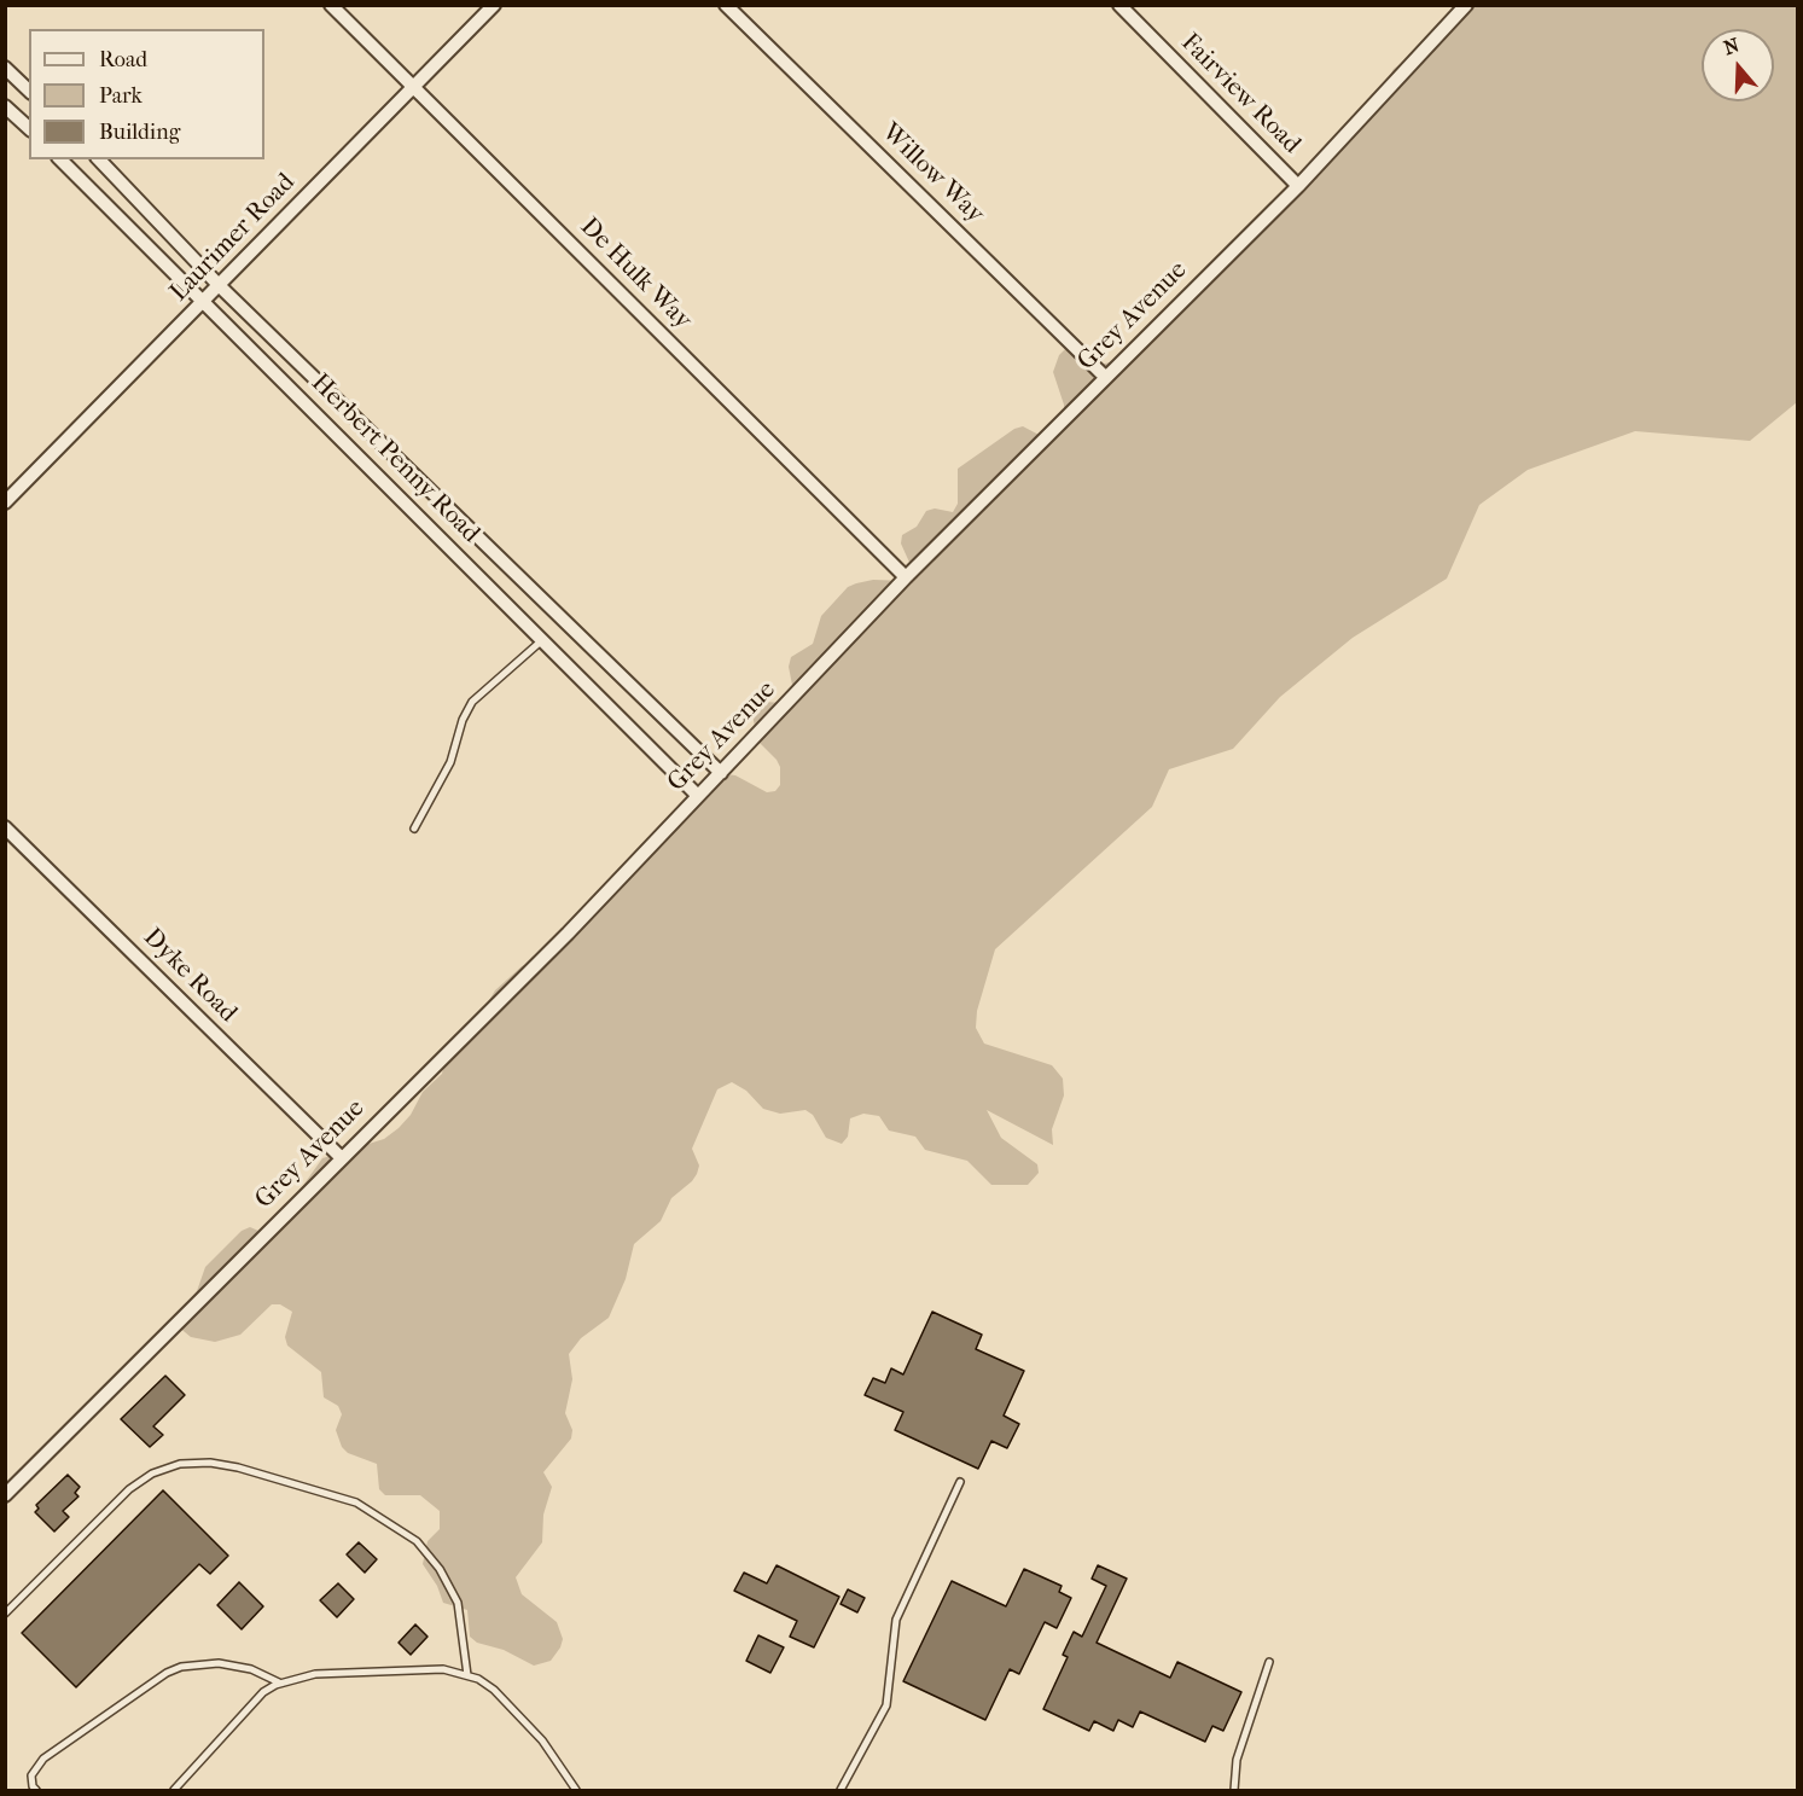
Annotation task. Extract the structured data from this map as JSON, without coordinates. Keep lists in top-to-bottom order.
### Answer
{
  "streets": {
    "street": [
      "Fairview Road",
      "Willow Way",
      "Laurimer Road",
      "De Hulk Way",
      "Grey Avenue",
      "Herbert Penny Road",
      "Dyke Road"
    ]
  },
  "crossings": [
    ["Fairview Road", "Grey Avenue"],
    ["Willow Way", "Grey Avenue"],
    ["Laurimer Road", "De Hulk Way"],
    ["Laurimer Road", "Herbert Penny Road"],
    ["De Hulk Way", "Grey Avenue"],
    ["Grey Avenue", "Herbert Penny Road"],
    ["Grey Avenue", "Dyke Road"]
  ],
  "legend": ["Road", "Park", "Building"],
  "north": "top"
}
